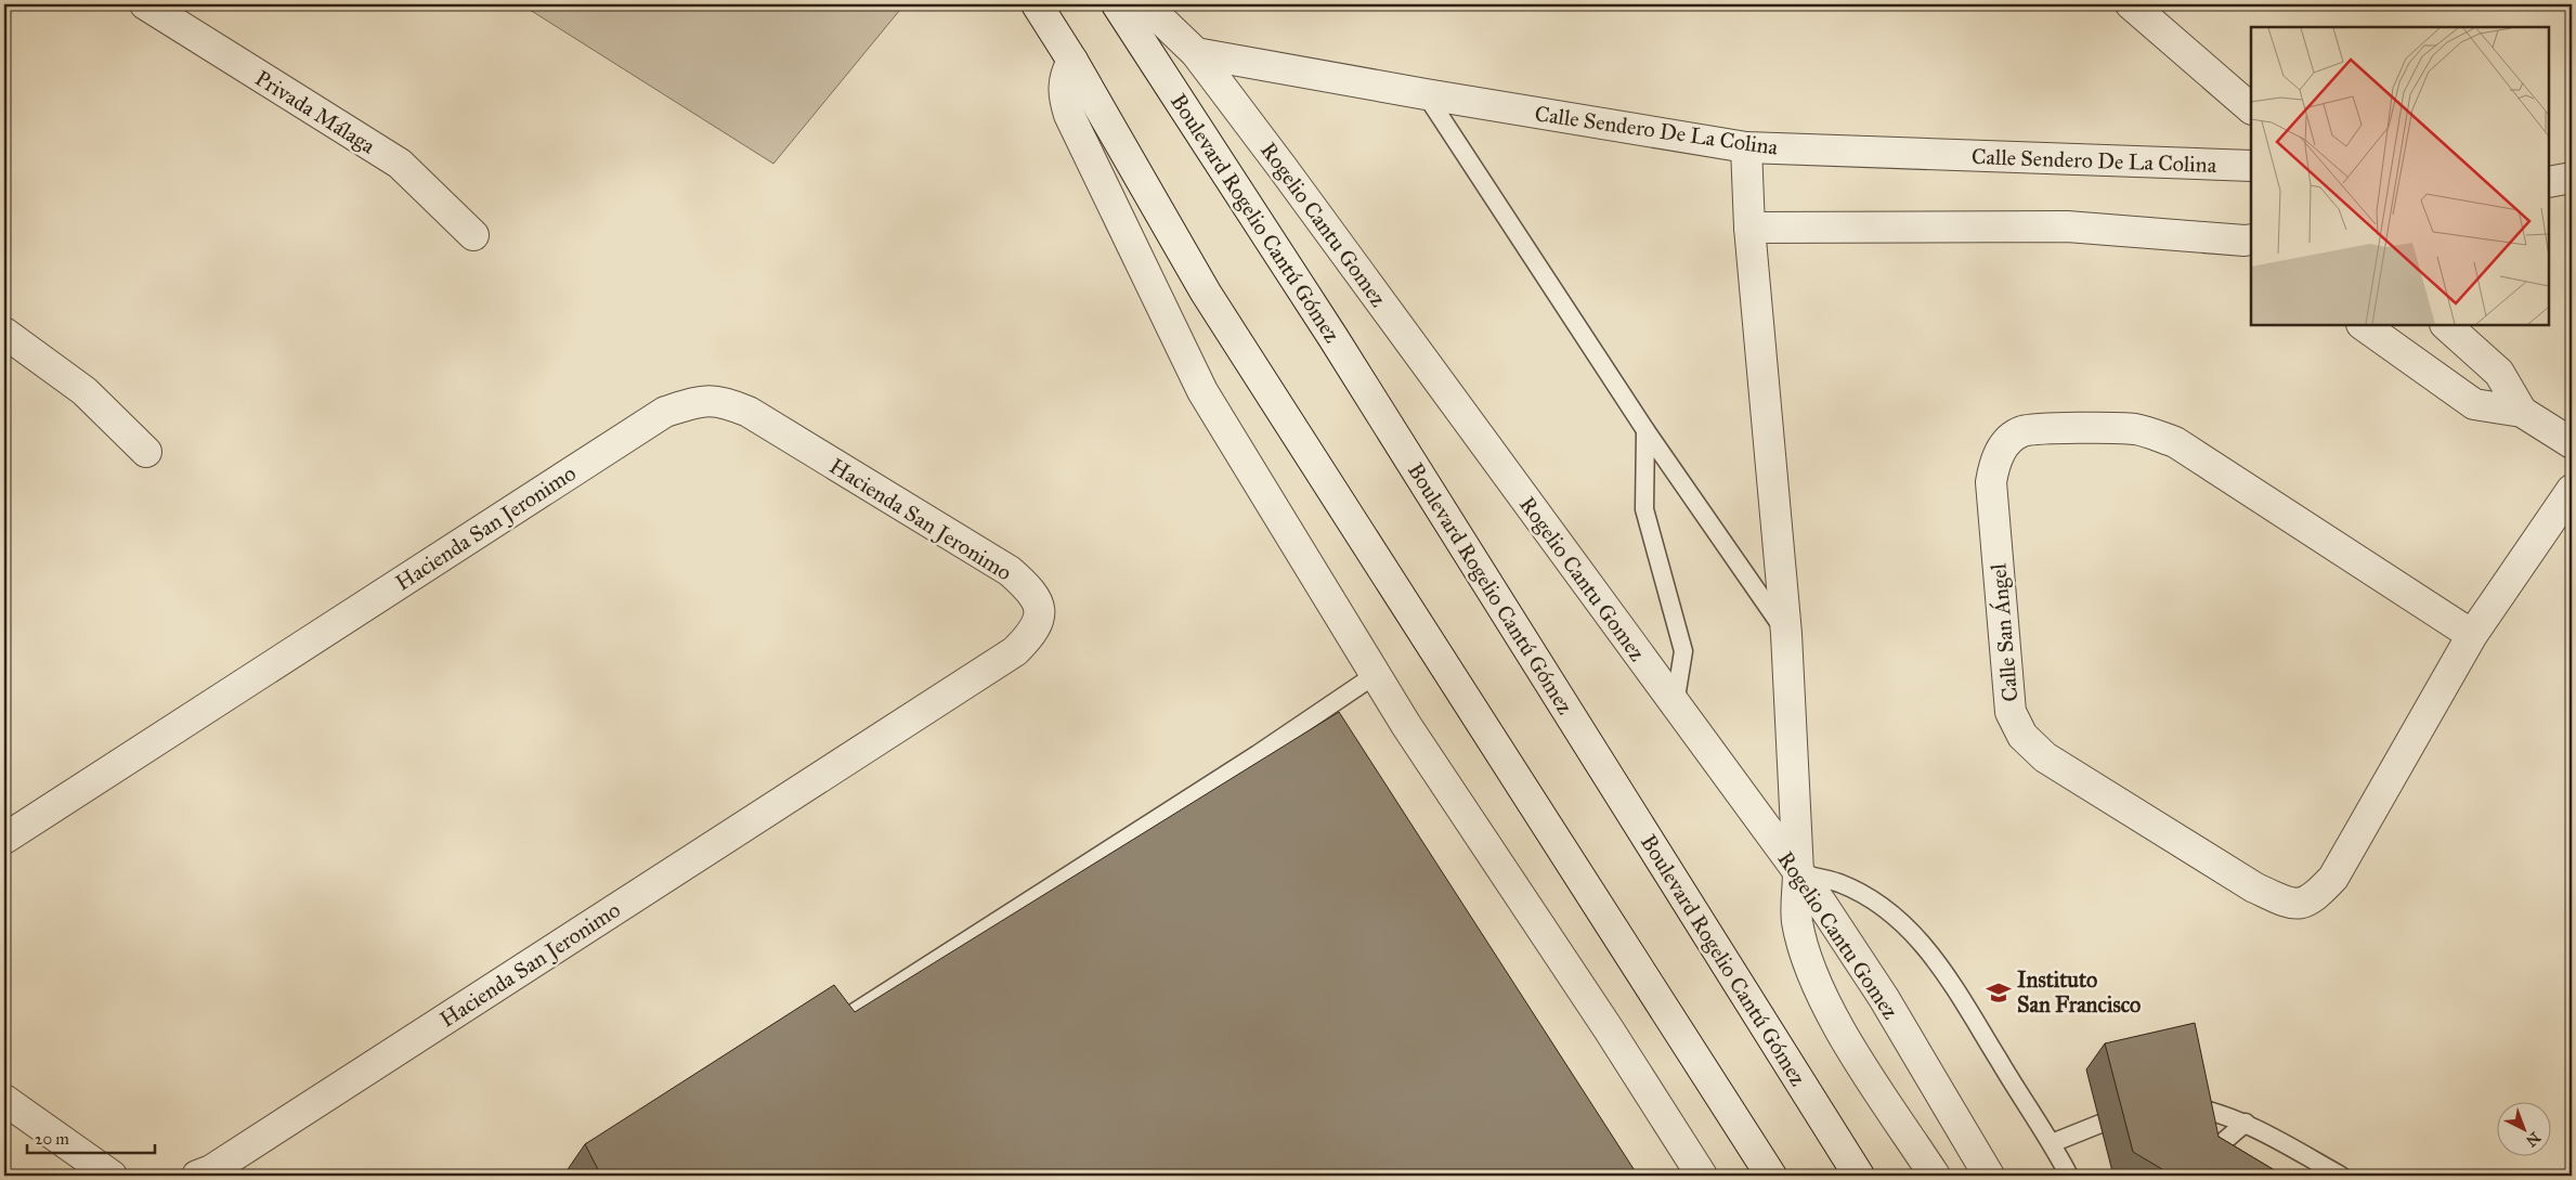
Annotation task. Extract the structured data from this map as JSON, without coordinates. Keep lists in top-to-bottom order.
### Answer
{
  "streets": {
    "street": [
      "Privada Málaga",
      "Calle Sendero De La Colina",
      "Boulevard Rogelio Cantú Gómez",
      "Rogelio Cantu Gomez",
      "Hacienda San Jeronimo",
      "Calle San Ángel"
    ]
  },
  "crossings": [
    ["Calle Sendero De La Colina", "Rogelio Cantu Gomez"]
  ],
  "places": {
    "school or university": ["Instituto San Francisco"]
  },
  "scale_bar": "20 m",
  "north": "bottom right"
}
